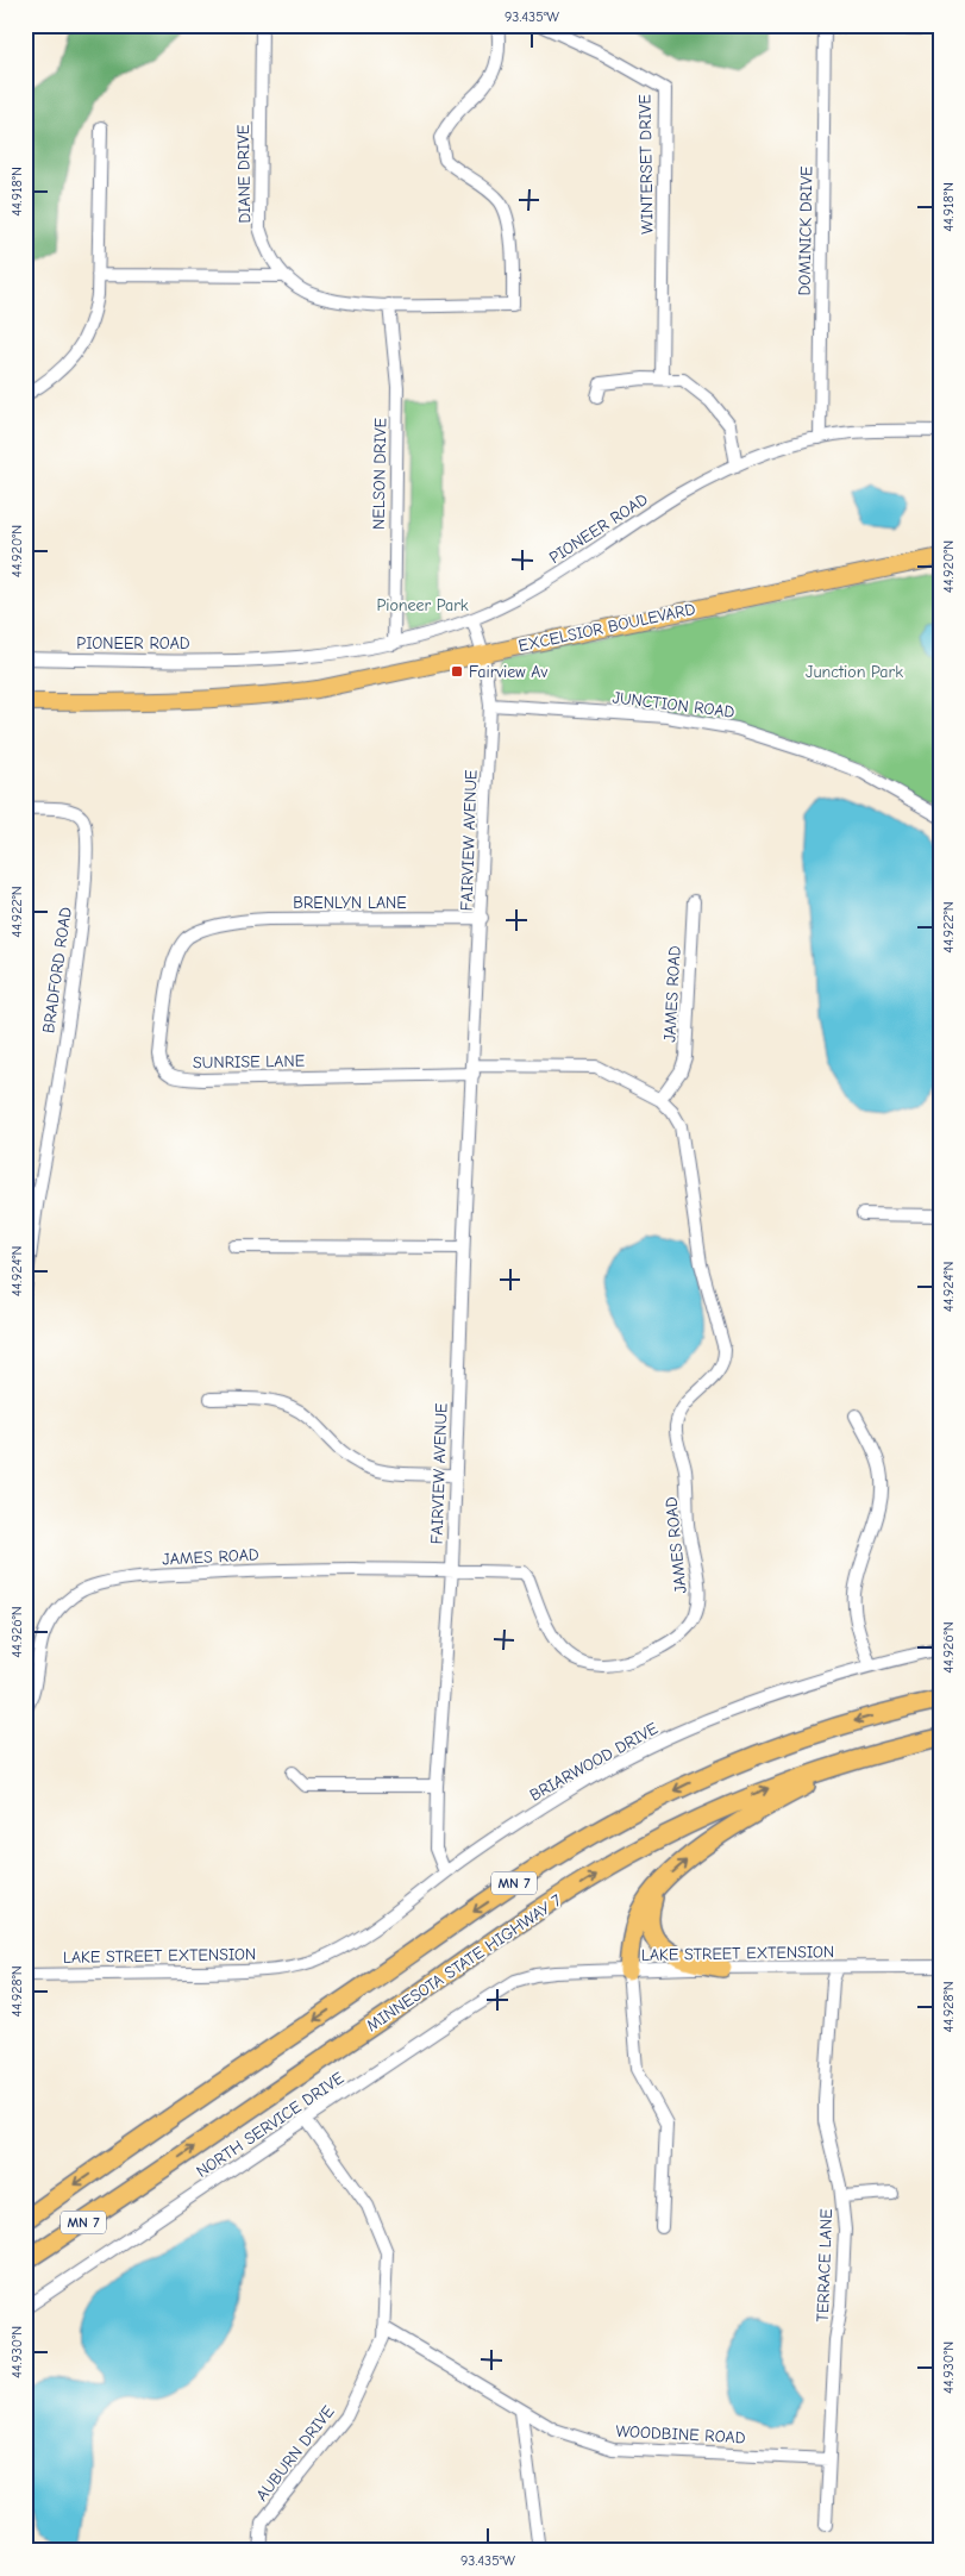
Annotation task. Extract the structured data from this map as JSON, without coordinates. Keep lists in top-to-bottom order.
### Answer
{
  "streets": {
    "highway": ["MN 7", "MINNESOTA STATE HIGHWAY 7"],
    "main road": ["EXCELSIOR BOULEVARD"],
    "street": [
      "WINTERSET DRIVE",
      "DIANE DRIVE",
      "DOMINICK DRIVE",
      "NELSON DRIVE",
      "PIONEER ROAD",
      "JUNCTION ROAD",
      "FAIRVIEW AVENUE",
      "BRENLYN LANE",
      "BRADFORD ROAD",
      "JAMES ROAD",
      "SUNRISE LANE",
      "BRIARWOOD DRIVE",
      "LAKE STREET EXTENSION",
      "NORTH SERVICE DRIVE",
      "TERRACE LANE",
      "WOODBINE ROAD",
      "AUBURN DRIVE"
    ]
  },
  "crossings": [
    ["DIANE DRIVE", "NELSON DRIVE"],
    ["DOMINICK DRIVE", "PIONEER ROAD"],
    ["NELSON DRIVE", "PIONEER ROAD"],
    ["PIONEER ROAD", "FAIRVIEW AVENUE"],
    ["EXCELSIOR BOULEVARD", "FAIRVIEW AVENUE"],
    ["JUNCTION ROAD", "FAIRVIEW AVENUE"],
    ["FAIRVIEW AVENUE", "BRENLYN LANE"],
    ["FAIRVIEW AVENUE", "JAMES ROAD"],
    ["FAIRVIEW AVENUE", "SUNRISE LANE"],
    ["FAIRVIEW AVENUE", "BRIARWOOD DRIVE"],
    ["BRENLYN LANE", "SUNRISE LANE"],
    ["JAMES ROAD", "SUNRISE LANE"],
    ["BRIARWOOD DRIVE", "LAKE STREET EXTENSION"],
    ["LAKE STREET EXTENSION", "NORTH SERVICE DRIVE"],
    ["LAKE STREET EXTENSION", "TERRACE LANE"],
    ["NORTH SERVICE DRIVE", "AUBURN DRIVE"],
    ["TERRACE LANE", "WOODBINE ROAD"],
    ["WOODBINE ROAD", "AUBURN DRIVE"]
  ],
  "parks": ["Pioneer Park", "Junction Park"],
  "places": {
    "transit": ["Fairview Av"]
  },
  "coordinates": [
    "93.435°W",
    "44.918°N",
    "44.920°N",
    "44.922°N",
    "44.924°N",
    "44.926°N",
    "44.928°N",
    "44.930°N"
  ]
}
